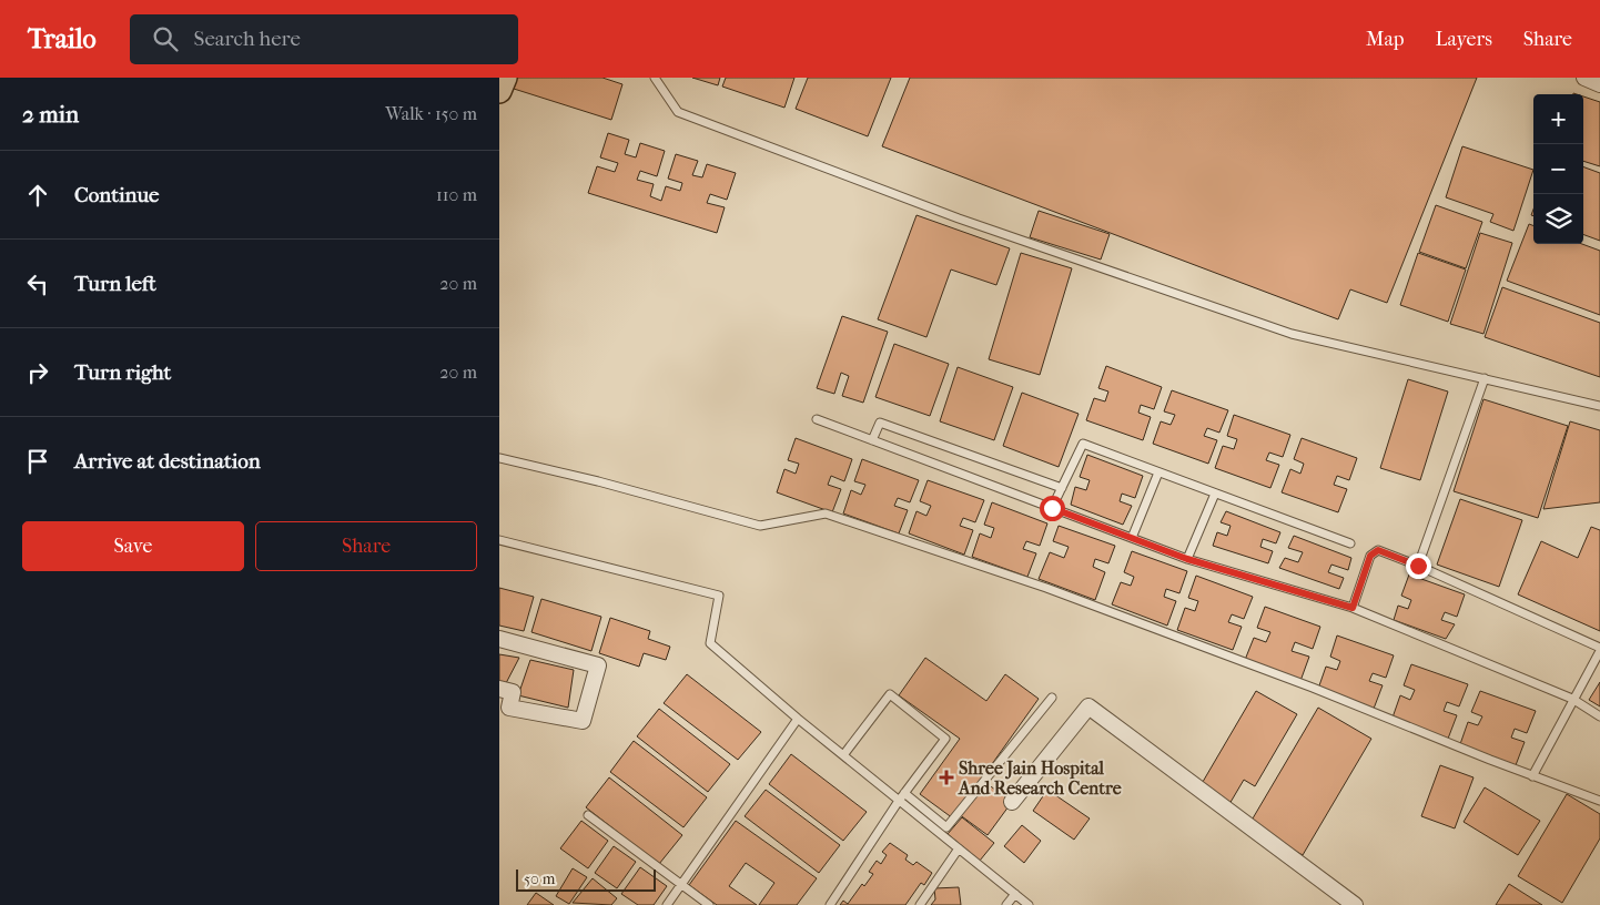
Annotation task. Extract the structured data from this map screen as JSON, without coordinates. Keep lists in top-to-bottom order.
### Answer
{
  "places": {
    "health": ["Shree Jain Hospital And Research Centre"]
  },
  "scale_bar": "50 m",
  "page": {
    "header": "Trailo",
    "search": "Search here",
    "nav": ["Map", "Layers", "Share"],
    "heading": ["2 min", "Walk · 150 m"],
    "map_buttons": ["+", "−"],
    "list": [
      ["Continue", "110 m"],
      ["Turn left", "20 m"],
      ["Turn right", "20 m"],
      "Arrive at destination"
    ],
    "buttons": ["Save", "Share"],
    "scale": "50 m"
  }
}
